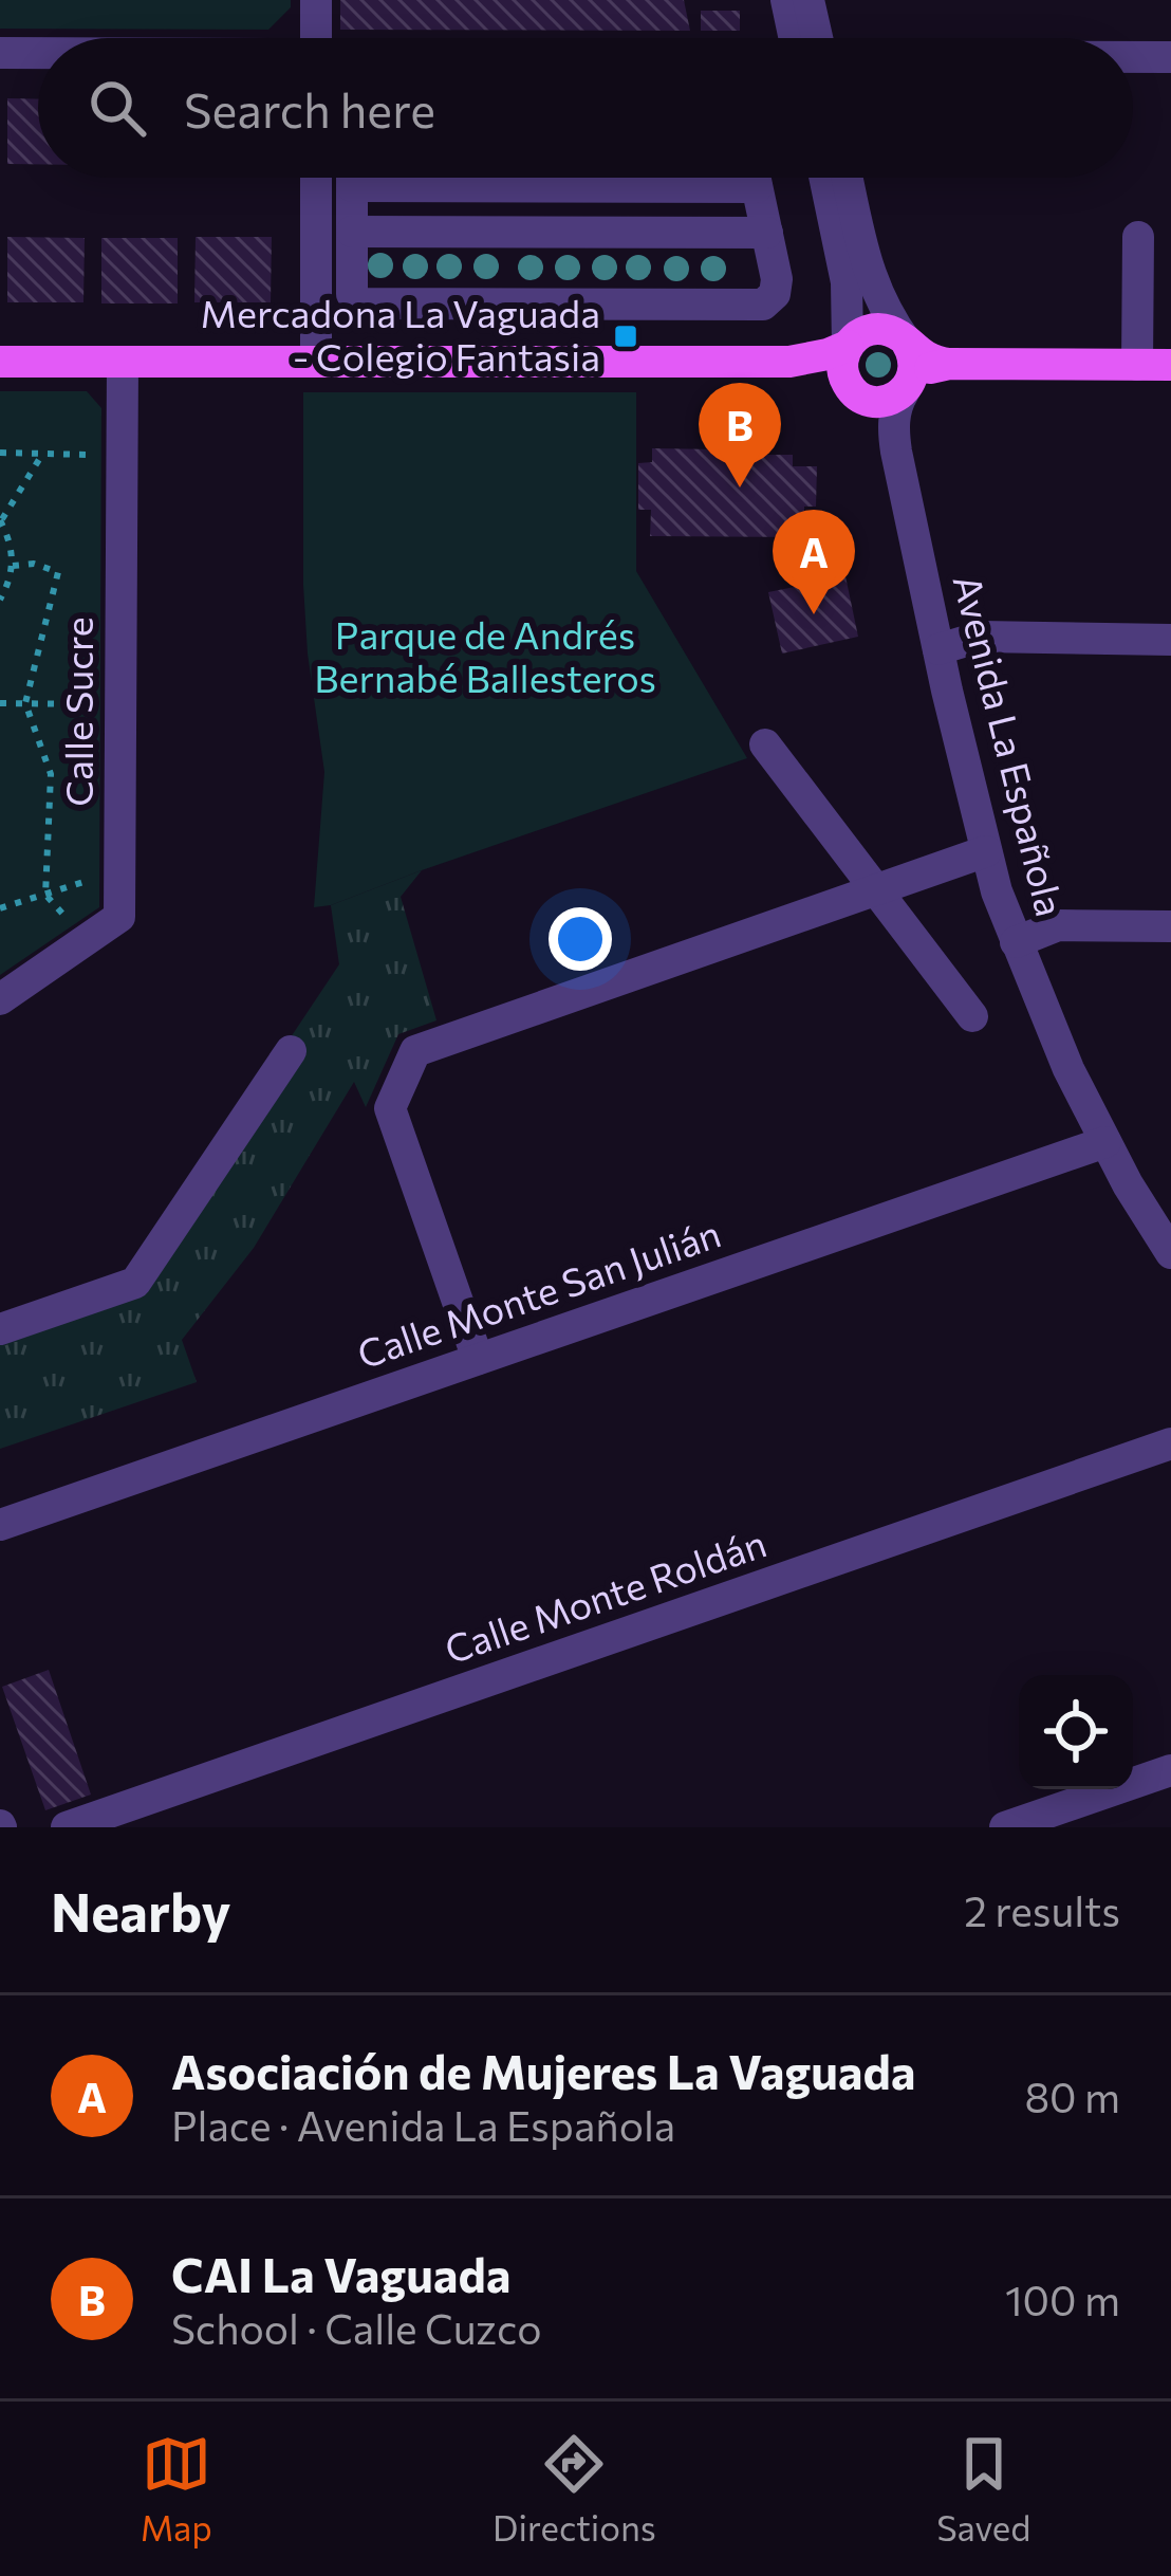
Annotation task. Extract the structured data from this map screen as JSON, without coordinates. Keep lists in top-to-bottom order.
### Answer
{
  "streets": {
    "street": [
      "Calle Sucre",
      "Avenida La Española",
      "Calle Monte San Julián",
      "Calle Monte Roldán"
    ]
  },
  "crossings": [
    ["Avenida La Española", "Calle Monte San Julián"]
  ],
  "parks": ["Parque de Andrés Bernabé Ballesteros"],
  "places": {
    "transit": ["Mercadona La Vaguada - Colegio Fantasia"]
  },
  "page": {
    "search": "Search here",
    "pins": ["B", "A"],
    "heading": ["Nearby", "2 results"],
    "list": [
      {
        "mark": "A",
        "name": "Asociación de Mujeres La Vaguada",
        "note": "Place · Avenida La Española",
        "value": "80 m"
      },
      {
        "mark": "B",
        "name": "CAI La Vaguada",
        "note": "School · Calle Cuzco",
        "value": "100 m"
      }
    ],
    "nav": ["Map", "Directions", "Saved"]
  }
}
